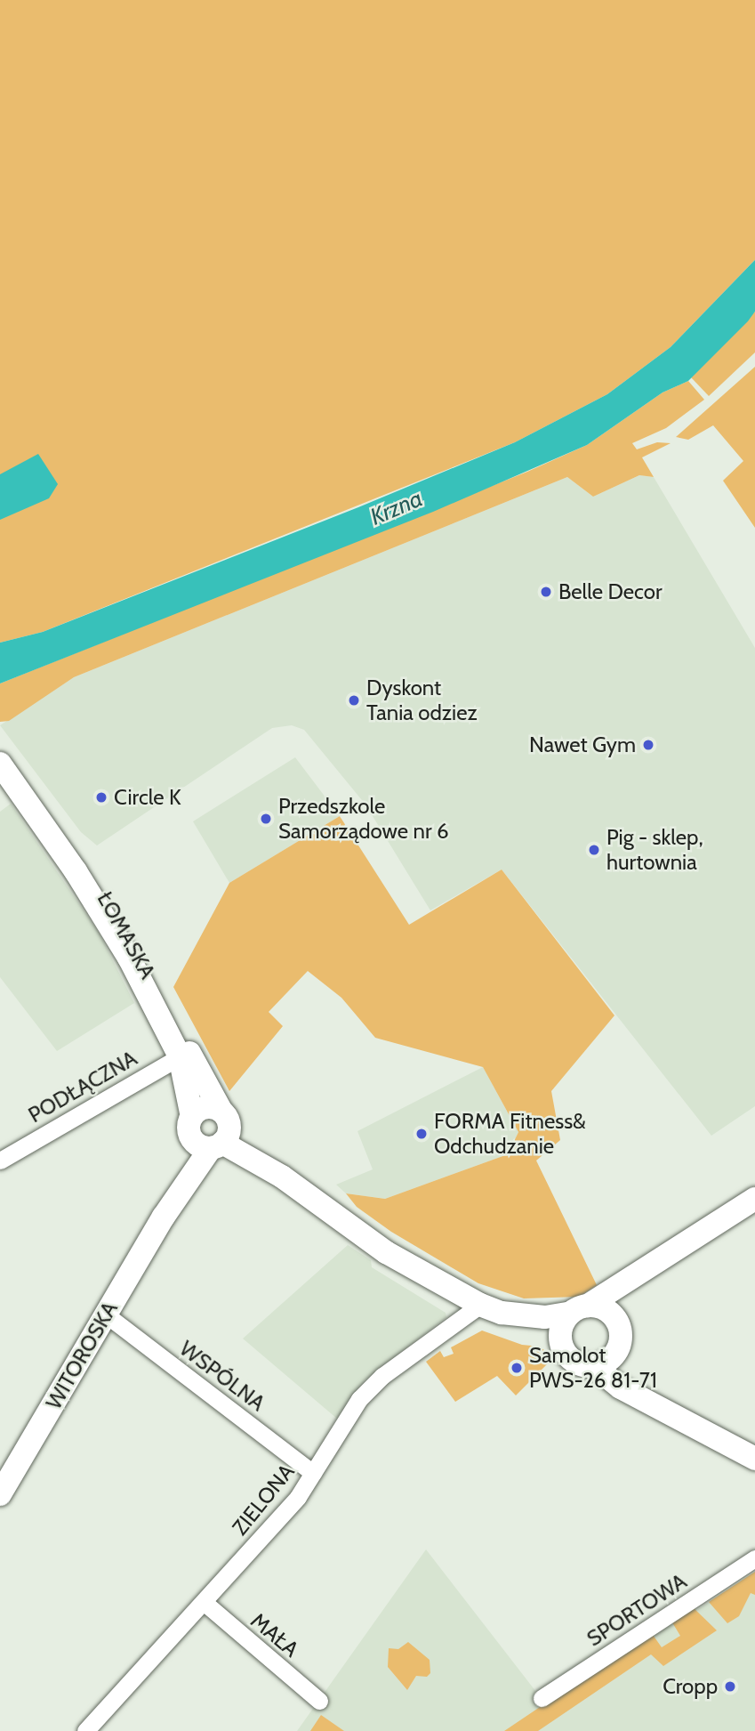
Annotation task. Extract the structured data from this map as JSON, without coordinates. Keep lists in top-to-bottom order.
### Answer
{
  "streets": {
    "street": [
      "ŁOMASKA",
      "PODŁĄCZNA",
      "WITOROSKA",
      "WSPÓLNA",
      "ZIELONA",
      "SPORTOWA",
      "MAŁA"
    ]
  },
  "crossings": [
    ["ŁOMASKA", "PODŁĄCZNA"],
    ["ŁOMASKA", "WITOROSKA"],
    ["PODŁĄCZNA", "WITOROSKA"],
    ["WITOROSKA", "WSPÓLNA"],
    ["WSPÓLNA", "ZIELONA"],
    ["ZIELONA", "MAŁA"]
  ],
  "water": ["Krzna"],
  "places": [
    "Belle Decor",
    "Dyskont Tania odziez",
    "Nawet Gym",
    "Circle K",
    "Przedszkole Samorządowe nr 6",
    "Pig - sklep, hurtownia",
    "FORMA Fitness& Odchudzanie",
    "Samolot PWS-26 81-71",
    "Cropp"
  ]
}
